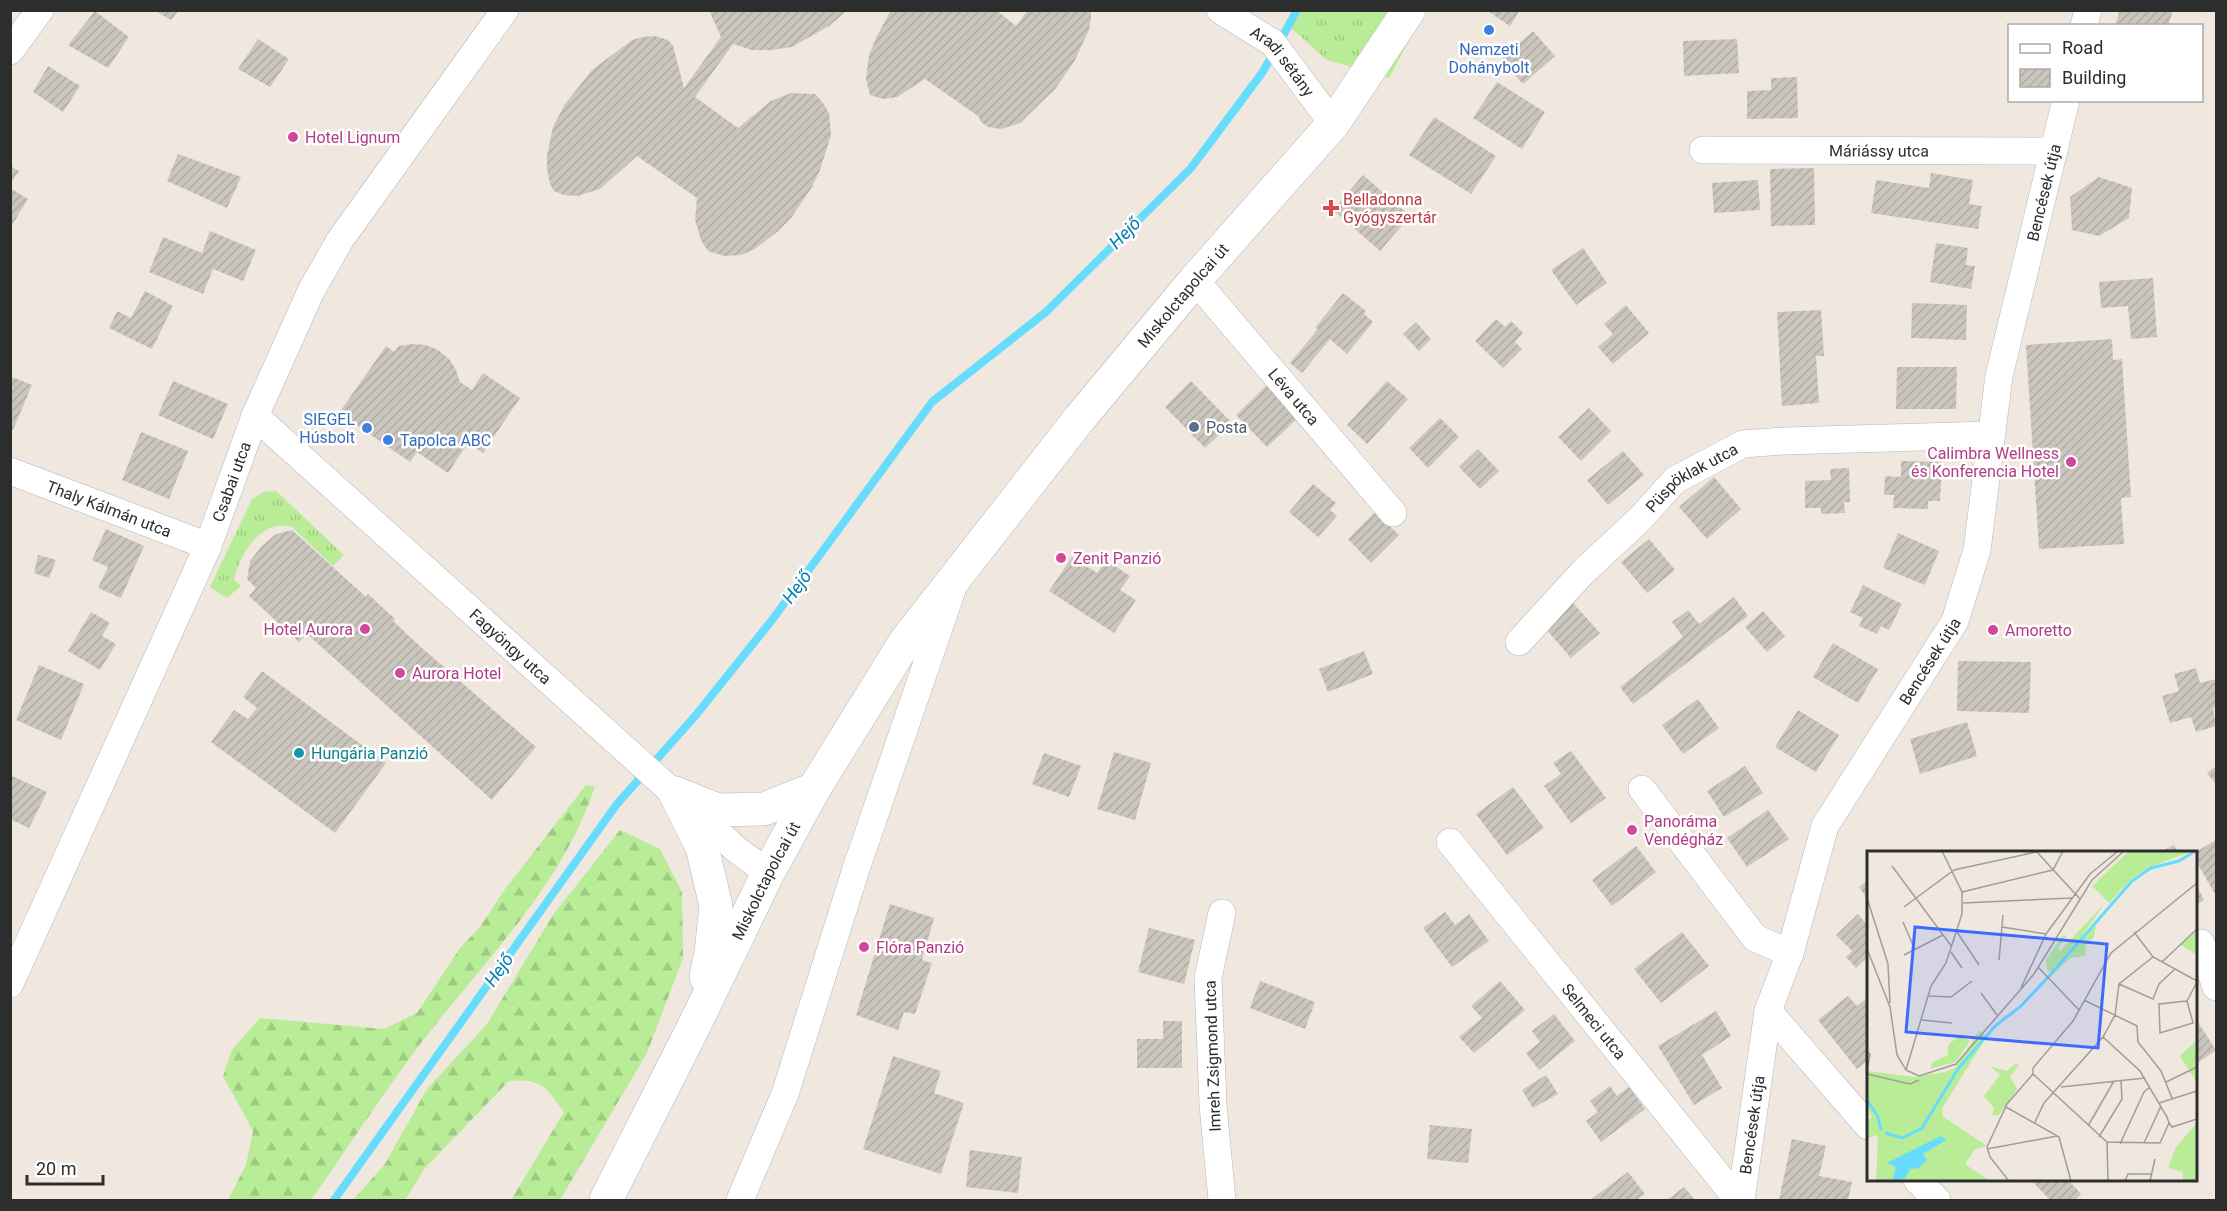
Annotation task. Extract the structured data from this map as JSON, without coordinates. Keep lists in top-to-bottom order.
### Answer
{
  "streets": {
    "street": [
      "Aradi sétány",
      "Máriássy utca",
      "Bencések útja",
      "Miskolctapolcai út",
      "Léva utca",
      "Püspöklak utca",
      "Csabai utca",
      "Thaly Kálmán utca",
      "Fagyöngy utca",
      "Selmeci utca",
      "Imreh Zsigmond utca"
    ]
  },
  "crossings": [
    ["Aradi sétány", "Miskolctapolcai út"],
    ["Máriássy utca", "Bencések útja"],
    ["Bencések útja", "Püspöklak utca"],
    ["Bencések útja", "Selmeci utca"],
    ["Miskolctapolcai út", "Léva utca"],
    ["Miskolctapolcai út", "Fagyöngy utca"],
    ["Csabai utca", "Thaly Kálmán utca"],
    ["Csabai utca", "Fagyöngy utca"]
  ],
  "water": ["Hejő"],
  "places": {
    "other": [
      "Nemzeti Dohánybolt",
      "Hotel Lignum",
      "Posta",
      "SIEGEL Húsbolt",
      "Tapolca ABC",
      "Calimbra Wellness és Konferencia Hotel",
      "Zenit Panzió",
      "Hotel Aurora",
      "Amoretto",
      "Aurora Hotel",
      "Hungária Panzió",
      "Panoráma Vendégház",
      "Flóra Panzió"
    ],
    "health": ["Belladonna Gyógyszertár"]
  },
  "legend": ["Road", "Building"],
  "scale_bar": "20 m"
}
